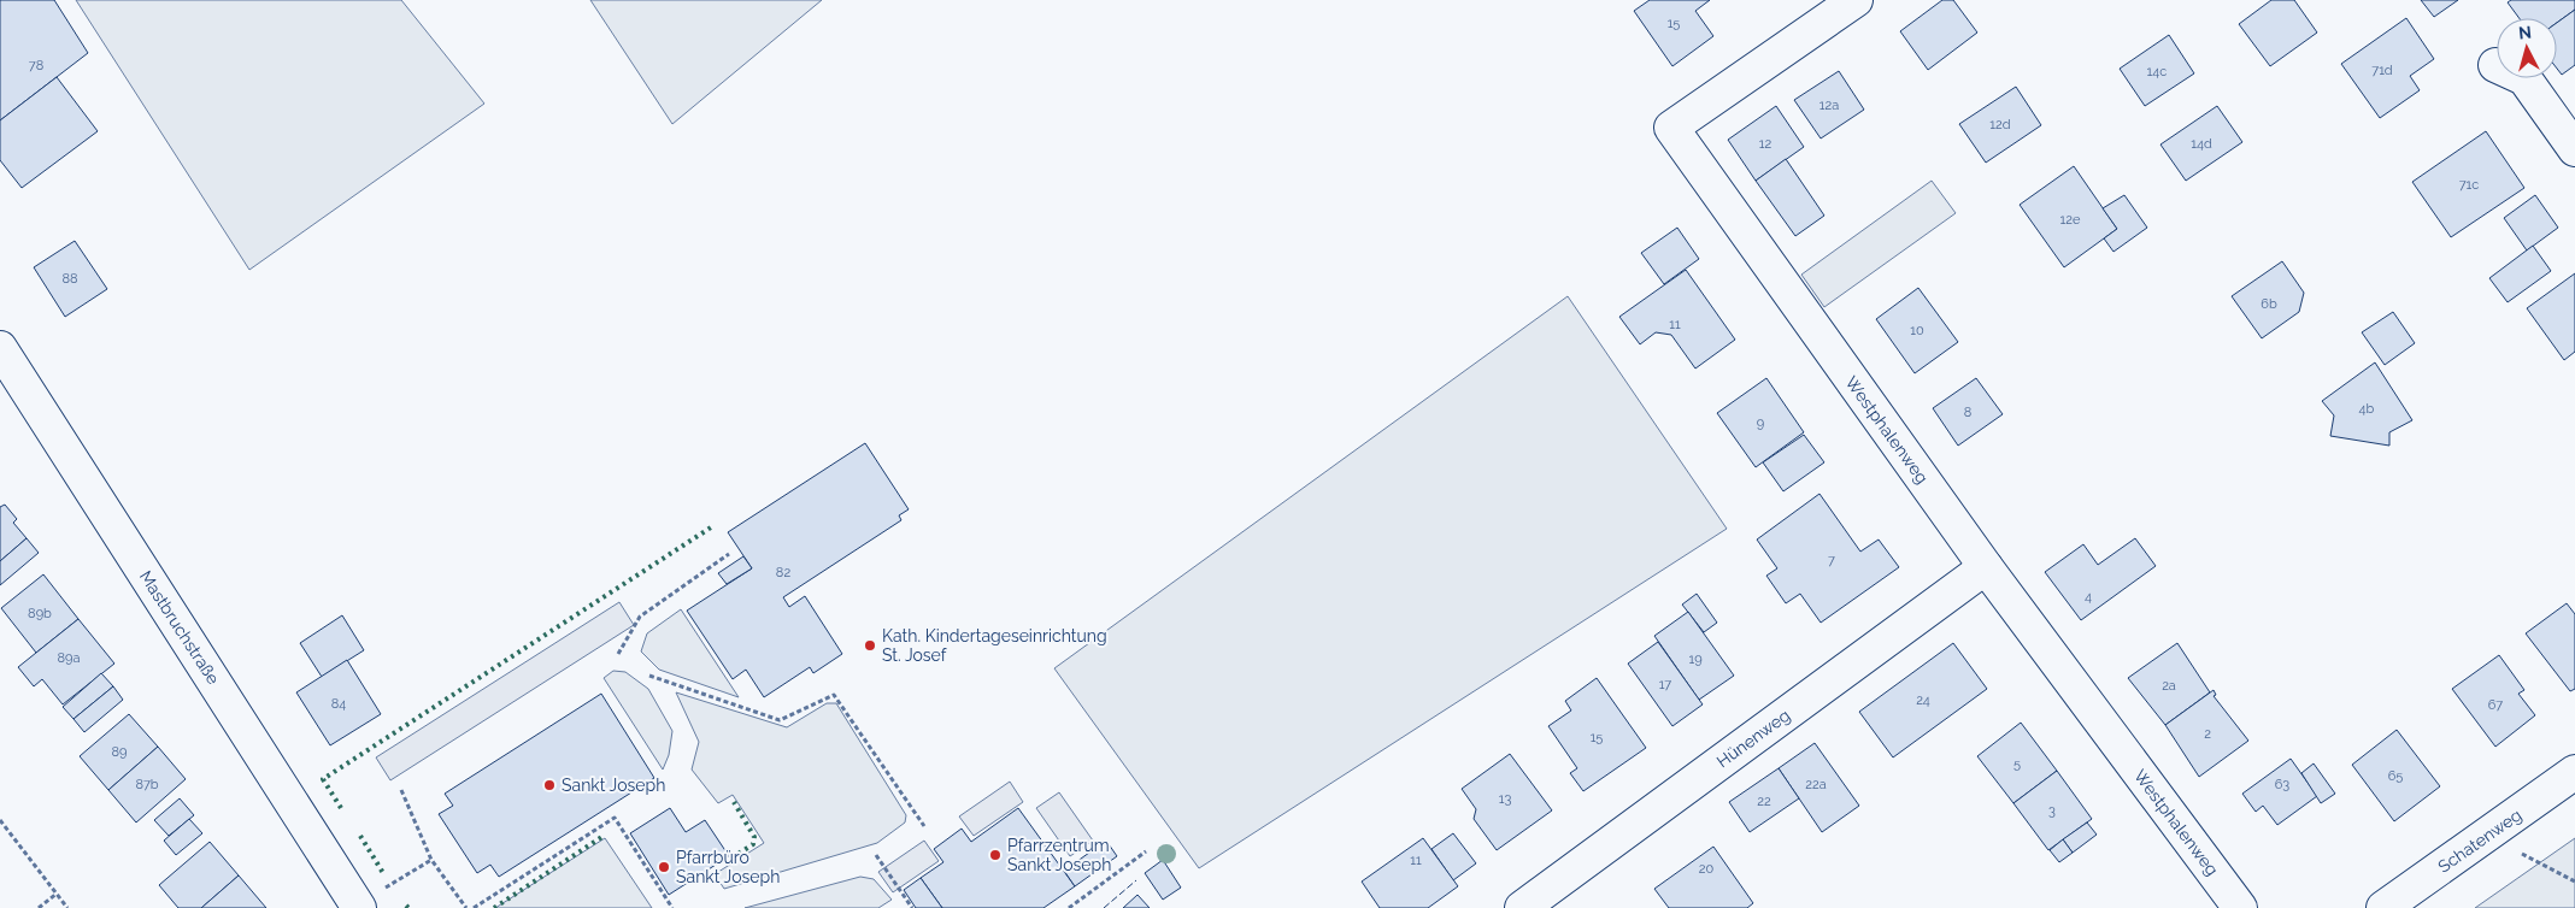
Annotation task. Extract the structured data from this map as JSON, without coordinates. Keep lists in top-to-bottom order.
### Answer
{
  "streets": {
    "street": [
      "Westphalenweg",
      "Mastbruchstraße",
      "Hünenweg",
      "Schatenweg"
    ]
  },
  "crossings": [
    ["Westphalenweg", "Hünenweg"]
  ],
  "places": [
    "Kath. Kindertageseinrichtung St. Josef",
    "Sankt Joseph",
    "Pfarrzentrum Sankt Joseph",
    "Pfarrbüro Sankt Joseph"
  ],
  "house_numbers": [
    "15",
    "78",
    "71d",
    "14c",
    "12a",
    "12d",
    "12",
    "14d",
    "71c",
    "12e",
    "88",
    "6b",
    "11",
    "10",
    "4b",
    "8",
    "9",
    "7",
    "82",
    "4",
    "89b",
    "89a",
    "19",
    "17",
    "2a",
    "24",
    "84",
    "67",
    "2",
    "15",
    "89",
    "5",
    "65",
    "87b",
    "22a",
    "63",
    "13",
    "22",
    "3",
    "11",
    "20"
  ],
  "north": "top"
}
